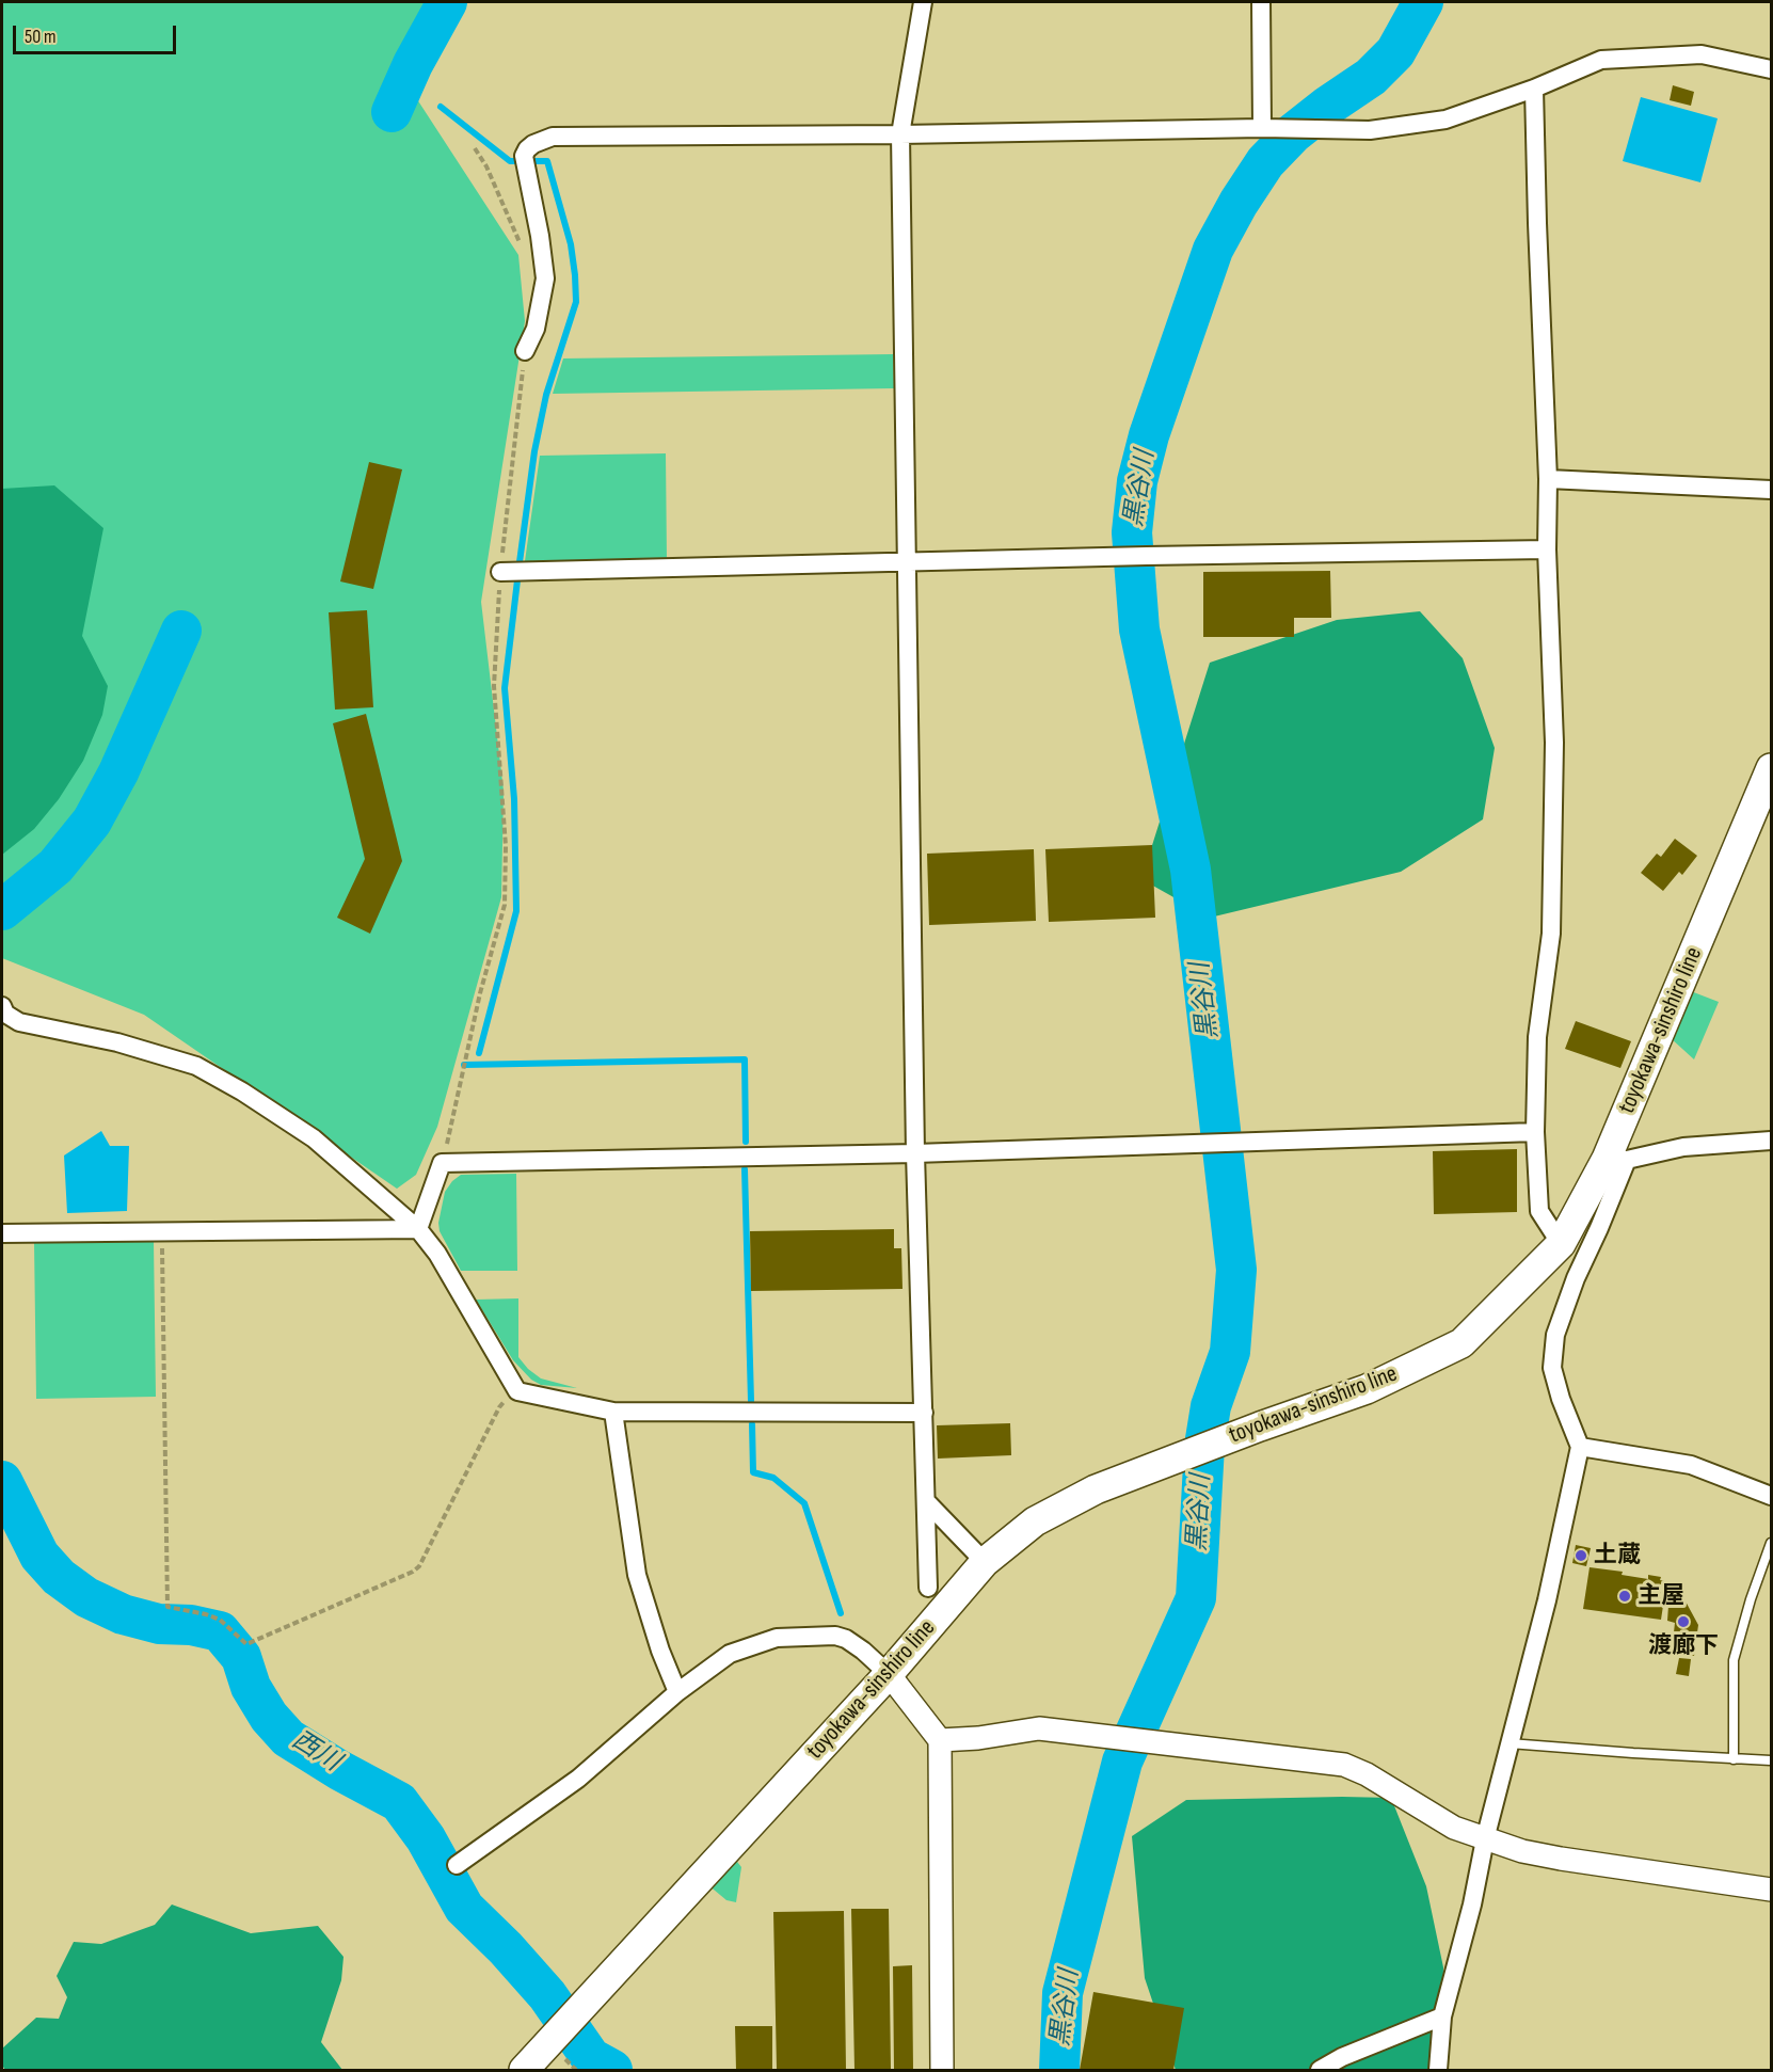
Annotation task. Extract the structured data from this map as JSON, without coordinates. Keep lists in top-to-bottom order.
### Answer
{
  "streets": {
    "main road": ["toyokawa-sinshiro line"]
  },
  "water": ["黒谷川", "西川"],
  "places": ["土蔵", "主屋", "渡廊下"],
  "scale_bar": "50 m"
}
